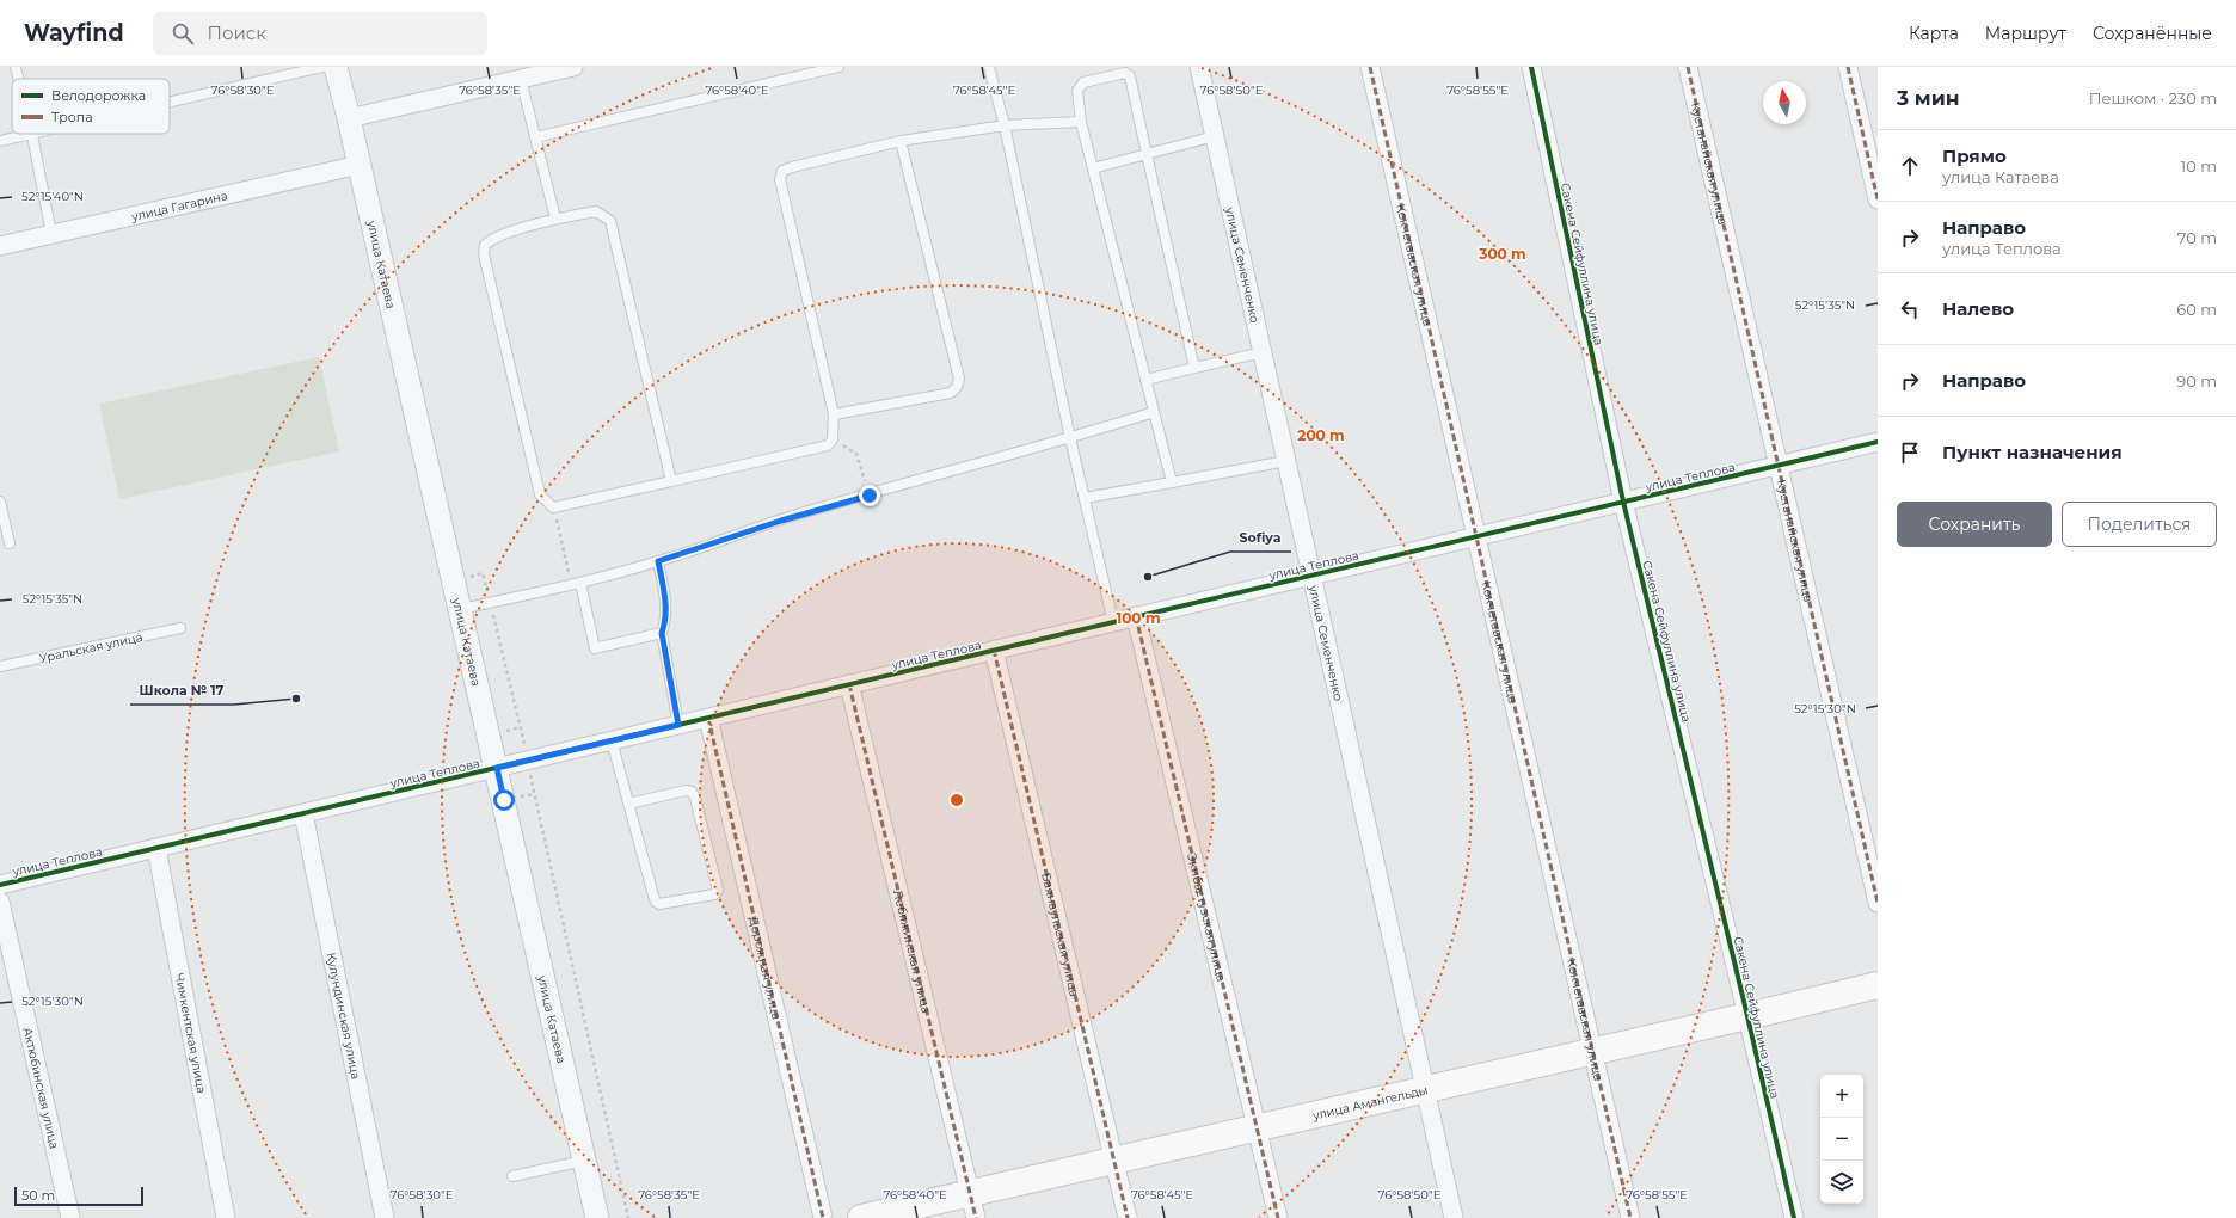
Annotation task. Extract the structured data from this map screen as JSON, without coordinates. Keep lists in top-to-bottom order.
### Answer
{
  "streets": {
    "main road": ["улица Амангельды"],
    "street": [
      "Кустанайская улица",
      "улица Гагарина",
      "Сакена Сейфуллина улица",
      "улица Катаева",
      "улица Семенченко",
      "Кокчетавская улица",
      "улица Теплова",
      "Экибастузская улица",
      "Баянаульская улица",
      "Лебяжинская улица",
      "Дорожная улица",
      "Кулундинская улица",
      "Чимкентская улица",
      "Актюбинская улица"
    ],
    "lane": ["Уральская улица"]
  },
  "crossings": [
    ["Кустанайская улица", "улица Теплова"],
    ["улица Гагарина", "улица Катаева"],
    ["Сакена Сейфуллина улица", "улица Теплова"],
    ["Сакена Сейфуллина улица", "улица Амангельды"],
    ["улица Катаева", "улица Теплова"],
    ["улица Семенченко", "улица Теплова"],
    ["улица Семенченко", "улица Амангельды"],
    ["Кокчетавская улица", "улица Теплова"],
    ["Кокчетавская улица", "улица Амангельды"],
    ["улица Теплова", "Экибастузская улица"],
    ["улица Теплова", "Баянаульская улица"],
    ["улица Теплова", "Лебяжинская улица"],
    ["улица Теплова", "Дорожная улица"],
    ["улица Теплова", "Кулундинская улица"],
    ["улица Теплова", "Чимкентская улица"],
    ["Экибастузская улица", "улица Амангельды"],
    ["Баянаульская улица", "улица Амангельды"],
    ["Лебяжинская улица", "улица Амангельды"]
  ],
  "places": ["Sofiya", "Школа № 17"],
  "legend": ["Велодорожка", "Тропа"],
  "scale_bar": "50 m",
  "north": "top",
  "page": {
    "header": "Wayfind",
    "search": "Поиск",
    "nav": ["Карта", "Маршрут", "Сохранённые"],
    "heading": ["3 мин", "Пешком · 230 m"],
    "list": [
      ["Прямо", "улица Катаева", "10 m"],
      ["Направо", "улица Теплова", "70 m"],
      ["Налево", "60 m"],
      ["Направо", "90 m"],
      "Пункт назначения"
    ],
    "buttons": ["Сохранить", "Поделиться"],
    "map_buttons": ["+", "−"],
    "scale": "50 m"
  },
  "coordinates": [
    "76°58'30\"E",
    "76°58'35\"E",
    "76°58'40\"E",
    "76°58'45\"E",
    "76°58'50\"E",
    "76°58'55\"E",
    "52°15'40\"N",
    "52°15'35\"N",
    "52°15'30\"N"
  ],
  "rings": ["300 m", "200 m", "100 m"]
}
